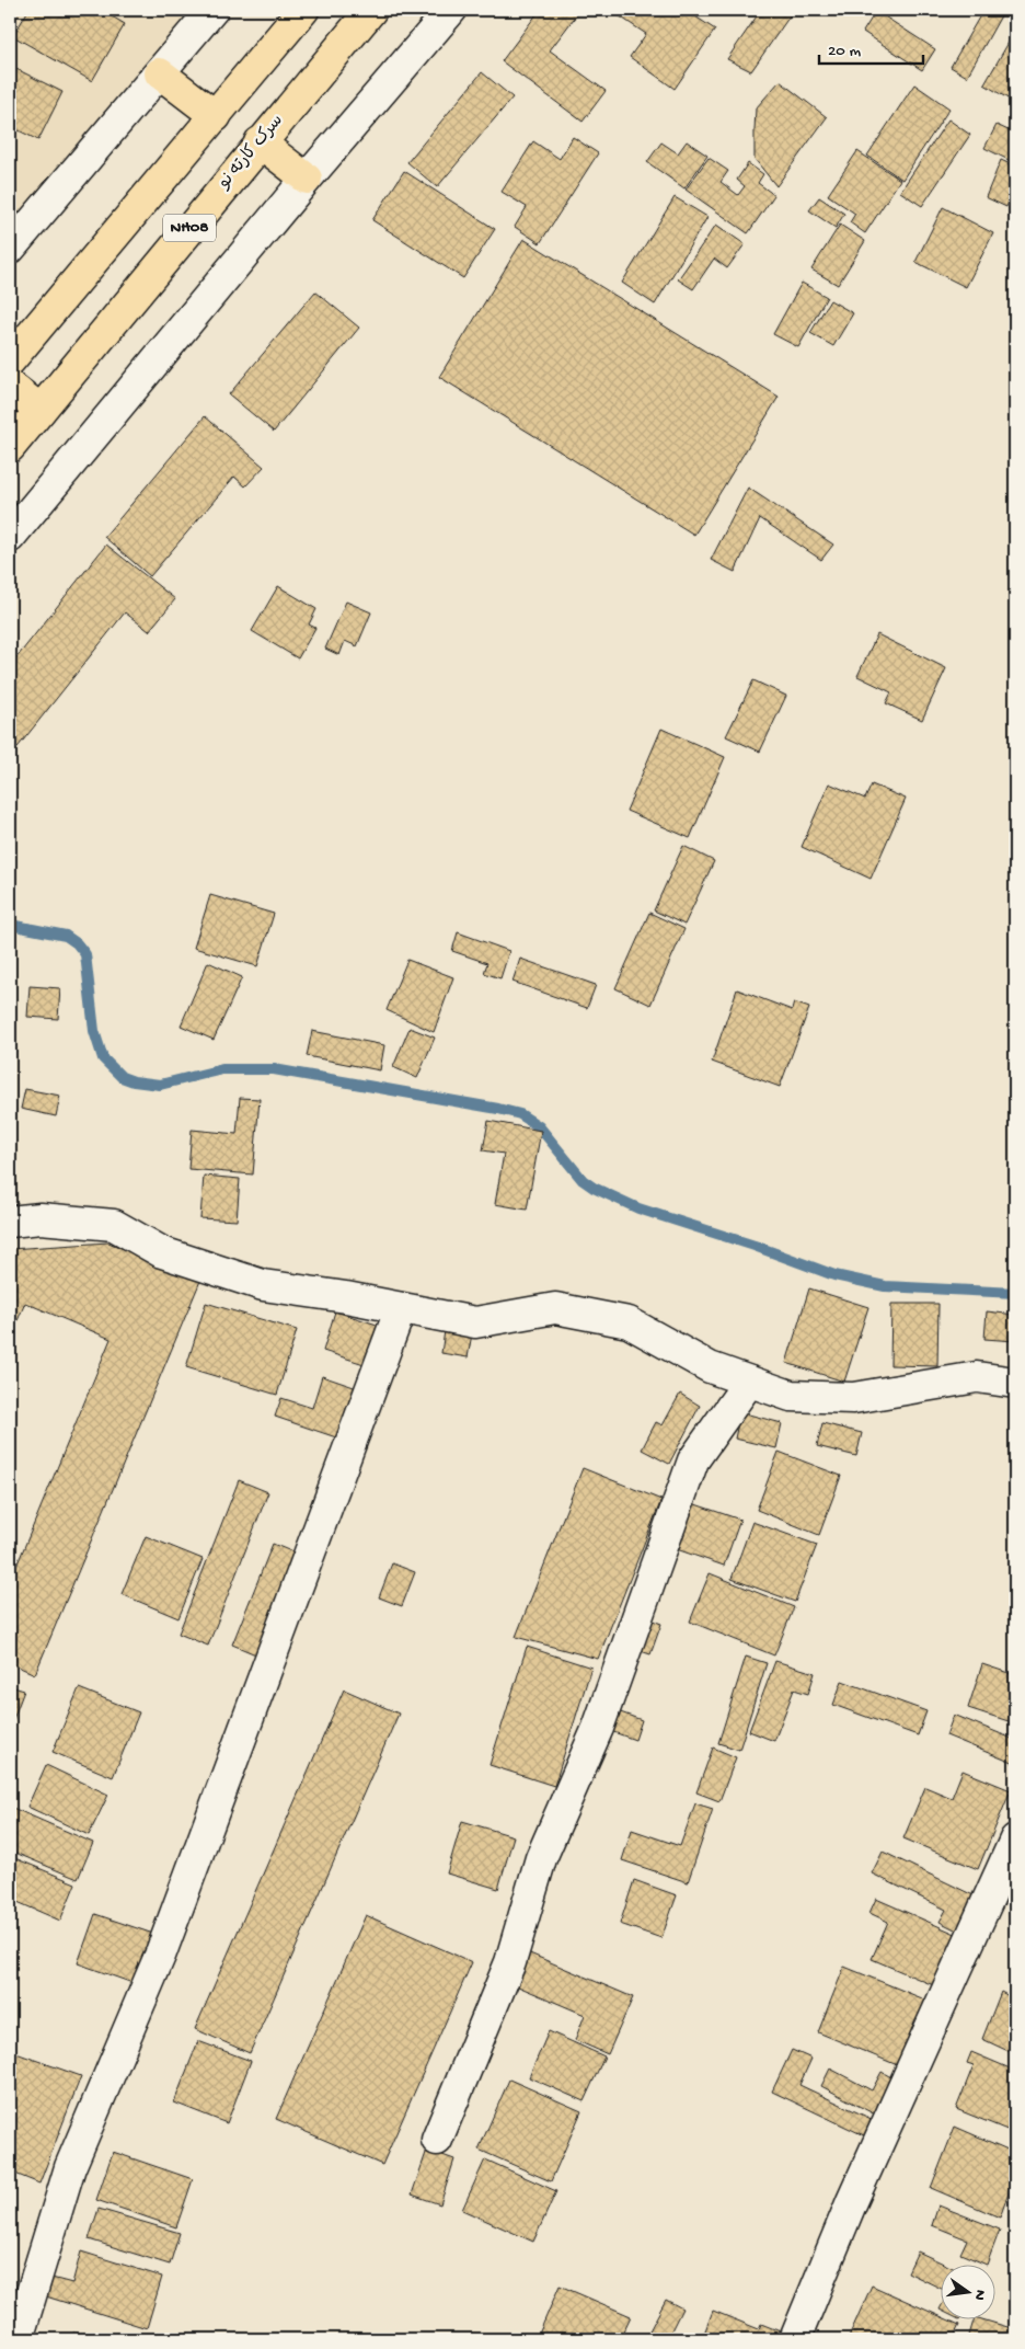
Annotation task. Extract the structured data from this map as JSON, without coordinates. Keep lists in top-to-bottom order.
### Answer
{
  "streets": {
    "highway": ["سرک کارته نو", "NH08"]
  },
  "scale_bar": "20 m",
  "north": "right"
}
